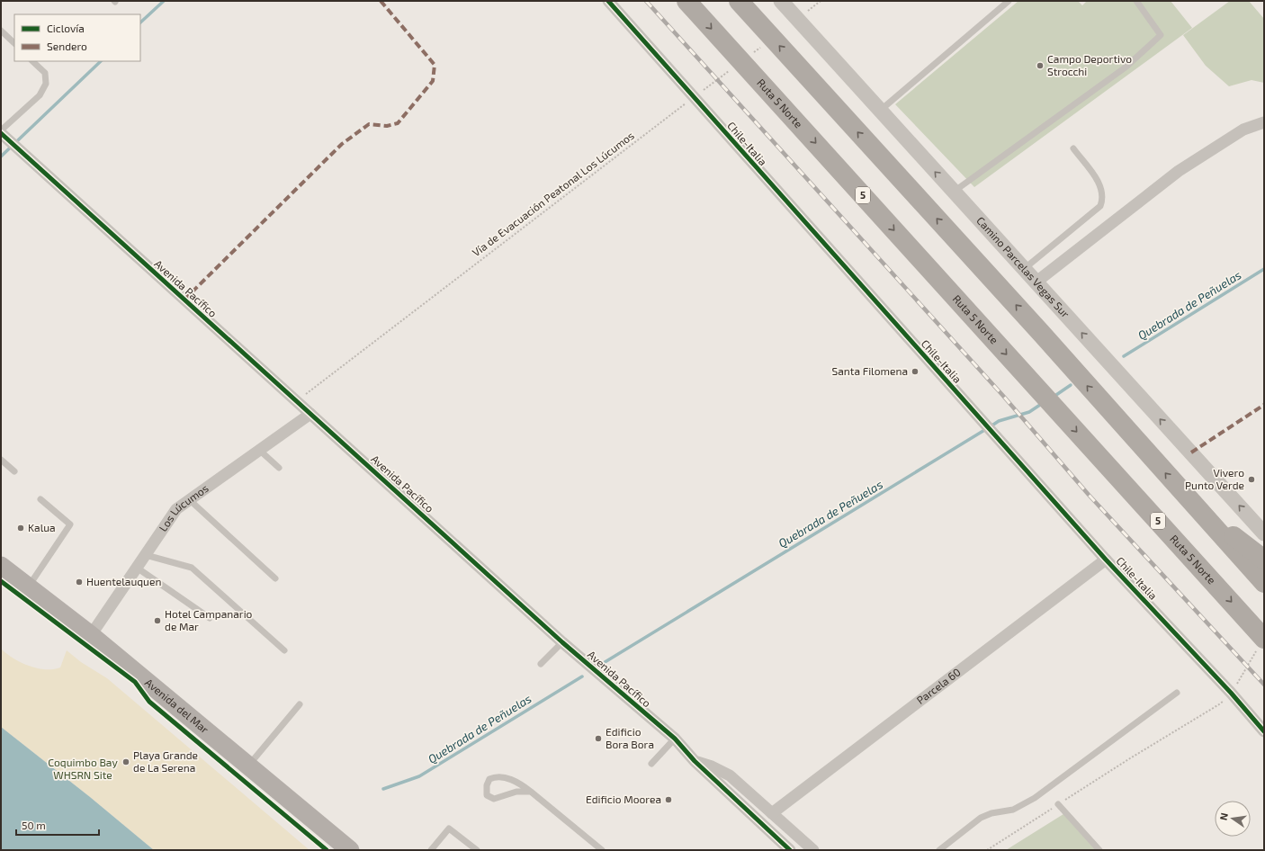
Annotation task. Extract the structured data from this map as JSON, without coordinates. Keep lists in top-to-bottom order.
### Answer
{
  "streets": {
    "highway": ["Ruta 5 Norte", "5"],
    "main road": ["Avenida del Mar"],
    "street": [
      "Chile-Italia",
      "Camino Parcelas Vegas Sur",
      "Avenida Pacífico",
      "Los Lúcumos",
      "Parcela 60"
    ],
    "path": ["Vía de Evacuación Peatonal Los Lúcumos"]
  },
  "crossings": [
    ["Ruta 5 Norte", "Vía de Evacuación Peatonal Los Lúcumos"],
    ["Chile-Italia", "Vía de Evacuación Peatonal Los Lúcumos"],
    ["Chile-Italia", "Parcela 60"],
    ["Vía de Evacuación Peatonal Los Lúcumos", "Avenida Pacífico"],
    ["Avenida Pacífico", "Los Lúcumos"],
    ["Avenida Pacífico", "Parcela 60"],
    ["Los Lúcumos", "Avenida del Mar"]
  ],
  "one_way": ["Camino Parcelas Vegas Sur"],
  "water": ["Quebrada de Peñuelas"],
  "parks": ["Coquimbo Bay WHSRN Site"],
  "places": [
    "Campo Deportivo Strocchi",
    "Santa Filomena",
    "Vivero Punto Verde",
    "Kalua",
    "Huentelauquen",
    "Hotel Campanario de Mar",
    "Edificio Bora Bora",
    "Playa Grande de La Serena",
    "Edificio Moorea"
  ],
  "legend": ["Ciclovía", "Sendero"],
  "scale_bar": "50 m",
  "north": "left"
}
